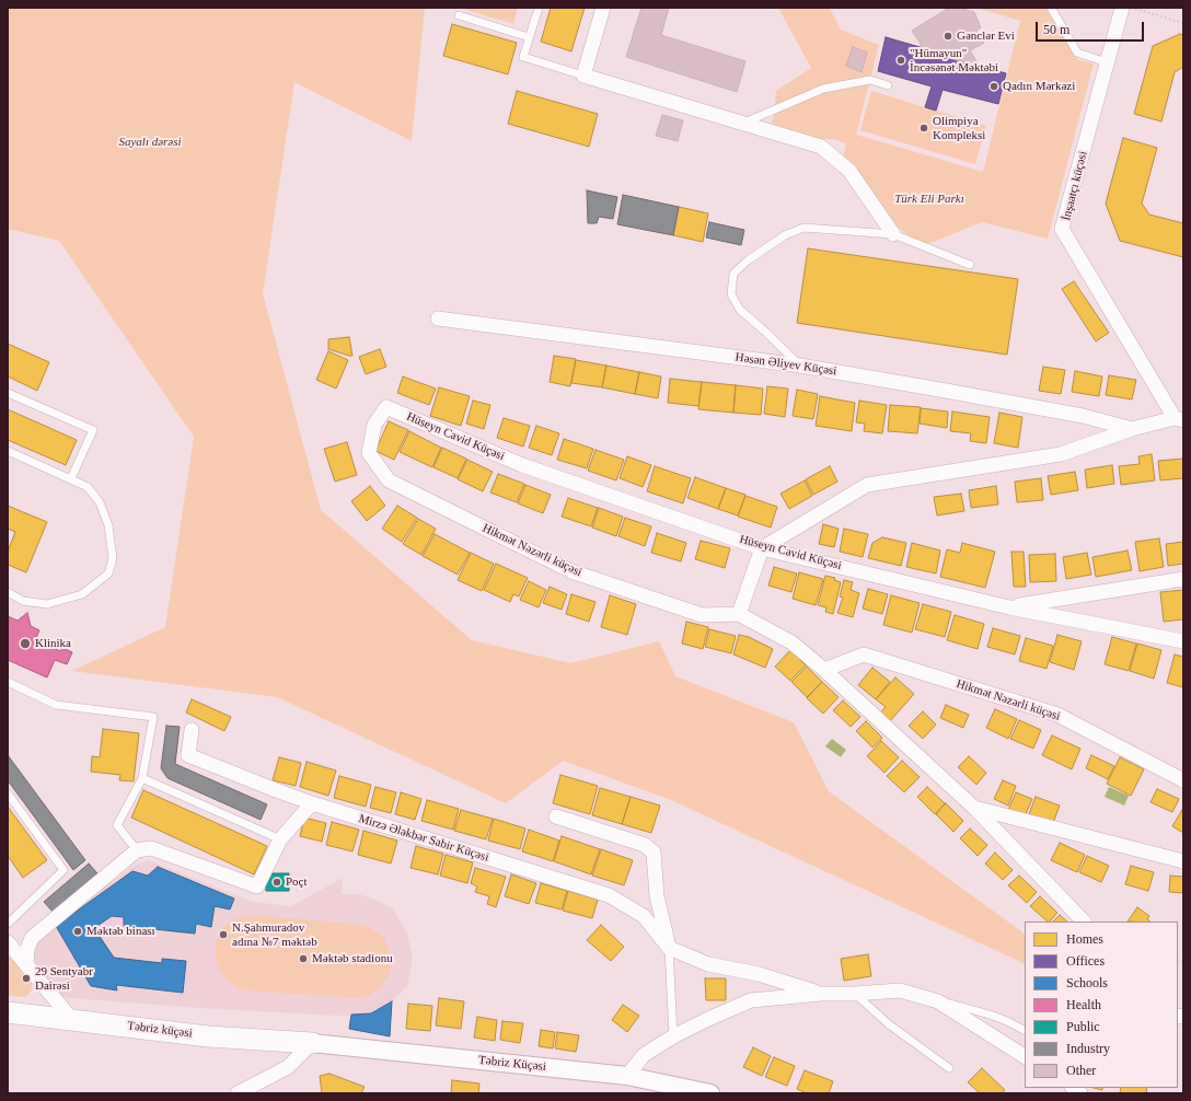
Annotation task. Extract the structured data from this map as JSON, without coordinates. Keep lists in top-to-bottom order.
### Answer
{
  "streets": {
    "main road": ["Təbriz küçəsi"],
    "street": [
      "İnşaatçı küçəsi",
      "Həsən Əliyev Küçəsi",
      "Hüseyn Cavid Küçəsi",
      "Hikmət Nəzərli küçəsi",
      "Mirzə Ələkbər Sabir Küçəsi",
      "Təbriz Küçəsi"
    ]
  },
  "crossings": [
    ["İnşaatçı küçəsi", "Həsən Əliyev Küçəsi"],
    ["Həsən Əliyev Küçəsi", "Hüseyn Cavid Küçəsi"],
    ["Hüseyn Cavid Küçəsi", "Hikmət Nəzərli küçəsi"],
    ["Təbriz küçəsi", "Təbriz Küçəsi"]
  ],
  "parks": ["Sayalı dərəsi", "Türk Eli Parkı"],
  "places": [
    "Gənclər Evi",
    "\"Hümayun\" İncəsənət Məktəbi",
    "Qadın Mərkəzi",
    "Olimpiya Kompleksi",
    "Klinika",
    "Poçt",
    "Məktəb binası",
    "N.Şahmuradov adına №7 məktəb",
    "Məktəb stadionu",
    "29 Sentyabr Dairəsi"
  ],
  "legend": [
    "Homes",
    "Offices",
    "Schools",
    "Health",
    "Public",
    "Industry",
    "Other"
  ],
  "scale_bar": "50 m"
}
